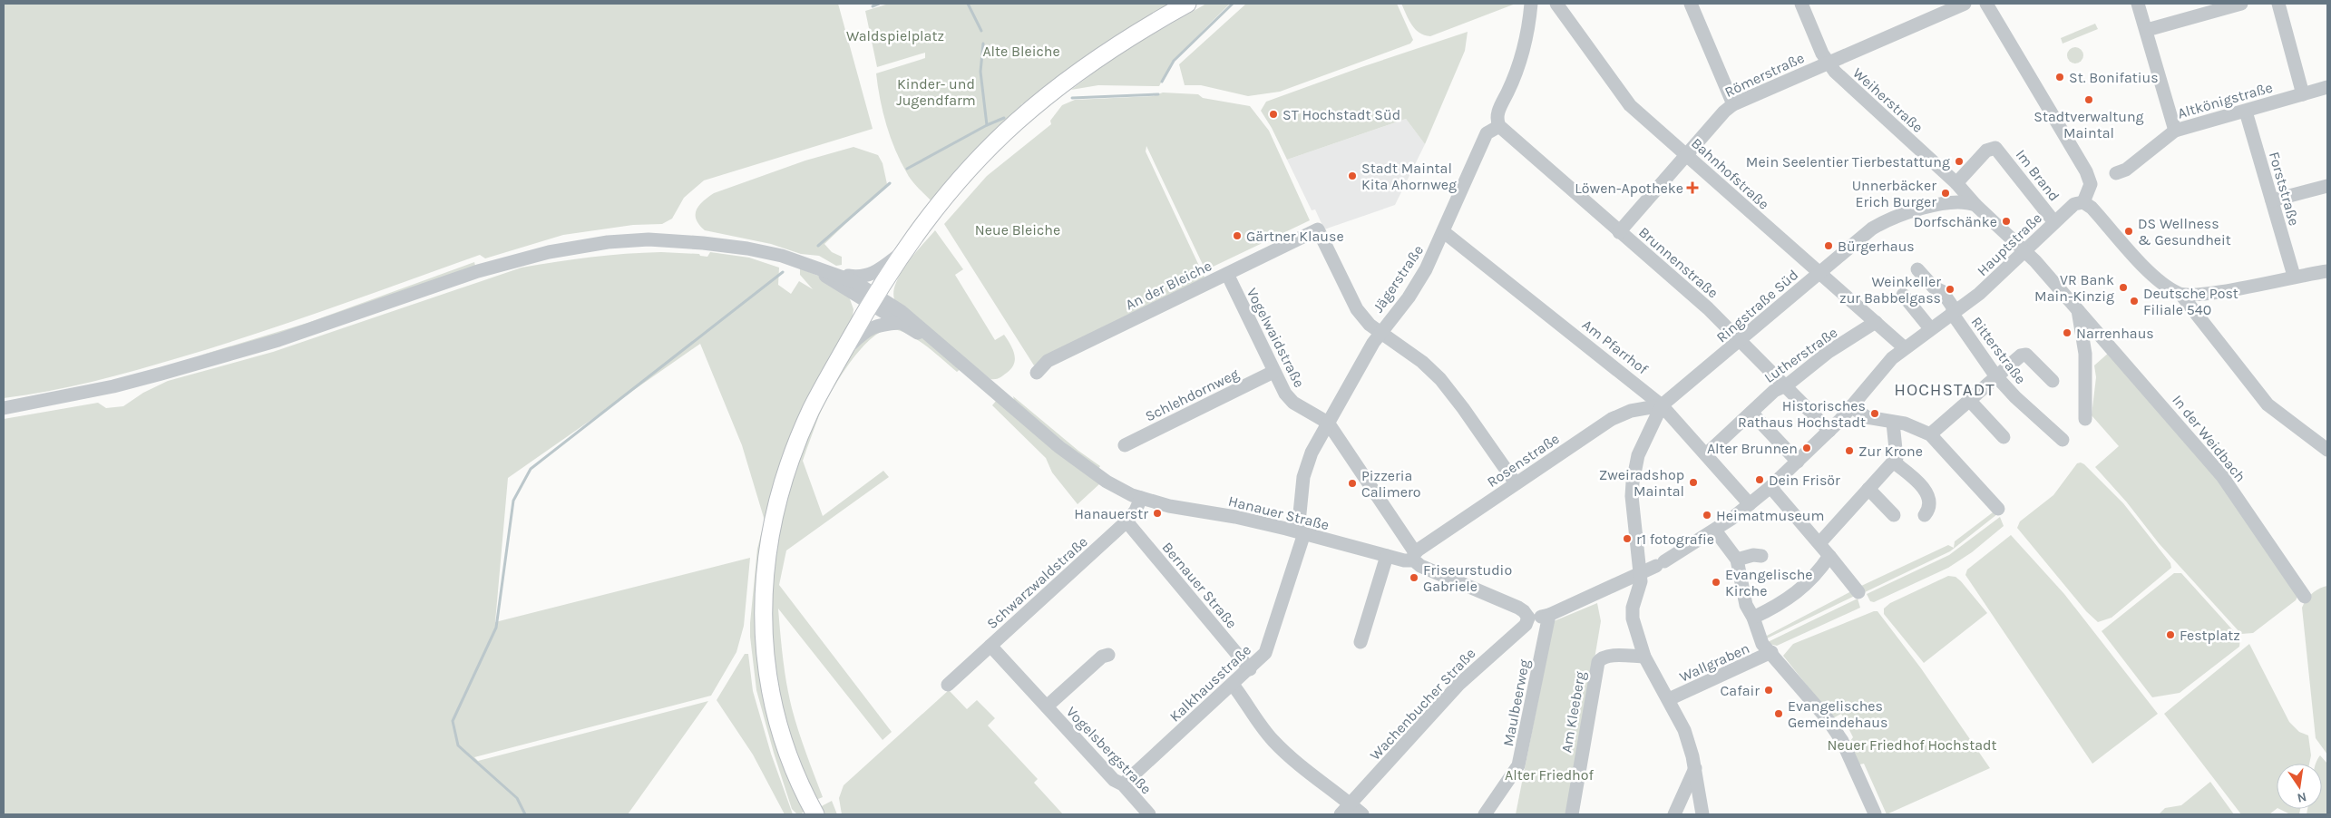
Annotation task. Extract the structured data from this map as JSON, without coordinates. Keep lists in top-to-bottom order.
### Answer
{
  "streets": {
    "street": [
      "Römerstraße",
      "Weiherstraße",
      "Altkönigstraße",
      "Bahnhofstraße",
      "Im Brand",
      "Forststraße",
      "Hauptstraße",
      "Brunnenstraße",
      "Jägerstraße",
      "An der Bleiche",
      "Ringstraße Süd",
      "Vogelwaidstraße",
      "Am Pfarrhof",
      "Ritterstraße",
      "Lutherstraße",
      "Schlehdornweg",
      "In der Weidbach",
      "Rosenstraße",
      "Hanauer Straße",
      "Schwarzwaldstraße",
      "Bernauer Straße",
      "Wallgraben",
      "Kalkhausstraße",
      "Maulbeerweg",
      "Wachenbucher Straße",
      "Am Kleeberg",
      "Vogelsbergstraße"
    ]
  },
  "crossings": [
    ["Römerstraße", "Weiherstraße"],
    ["Römerstraße", "Bahnhofstraße"],
    ["Römerstraße", "Brunnenstraße"],
    ["Weiherstraße", "Im Brand"],
    ["Weiherstraße", "Ringstraße Süd"],
    ["Altkönigstraße", "Forststraße"],
    ["Bahnhofstraße", "Hauptstraße"],
    ["Bahnhofstraße", "Ringstraße Süd"],
    ["Bahnhofstraße", "Lutherstraße"],
    ["Im Brand", "Hauptstraße"],
    ["Hauptstraße", "Brunnenstraße"],
    ["Hauptstraße", "Ringstraße Süd"],
    ["Hauptstraße", "Am Pfarrhof"],
    ["Hauptstraße", "Ritterstraße"],
    ["Hauptstraße", "In der Weidbach"],
    ["Brunnenstraße", "Jägerstraße"],
    ["Brunnenstraße", "Ringstraße Süd"],
    ["Brunnenstraße", "Lutherstraße"],
    ["Jägerstraße", "An der Bleiche"],
    ["Jägerstraße", "Vogelwaidstraße"],
    ["Jägerstraße", "Am Pfarrhof"],
    ["Jägerstraße", "Kalkhausstraße"],
    ["An der Bleiche", "Vogelwaidstraße"],
    ["Ringstraße Süd", "Am Pfarrhof"],
    ["Ringstraße Süd", "Rosenstraße"],
    ["Ringstraße Süd", "Wallgraben"],
    ["Ringstraße Süd", "Am Kleeberg"],
    ["Vogelwaidstraße", "Schlehdornweg"],
    ["Vogelwaidstraße", "Kalkhausstraße"],
    ["Am Pfarrhof", "Lutherstraße"],
    ["Am Pfarrhof", "Rosenstraße"],
    ["Rosenstraße", "Hanauer Straße"],
    ["Hanauer Straße", "Schwarzwaldstraße"],
    ["Hanauer Straße", "Kalkhausstraße"],
    ["Hanauer Straße", "Wachenbucher Straße"],
    ["Schwarzwaldstraße", "Bernauer Straße"],
    ["Schwarzwaldstraße", "Vogelsbergstraße"],
    ["Bernauer Straße", "Kalkhausstraße"],
    ["Kalkhausstraße", "Vogelsbergstraße"]
  ],
  "districts": ["HOCHSTADT"],
  "parks": [
    "Waldspielplatz",
    "Alte Bleiche",
    "Kinder- und Jugendfarm",
    "Neue Bleiche",
    "Neuer Friedhof Hochstadt",
    "Alter Friedhof"
  ],
  "places": {
    "other": [
      "St. Bonifatius",
      "Stadtverwaltung Maintal",
      "ST Hochstadt Süd",
      "Mein Seelentier Tierbestattung",
      "Stadt Maintal Kita Ahornweg",
      "Unnerbäcker Erich Burger",
      "Dorfschänke",
      "DS Wellness & Gesundheit",
      "Gärtner Klause",
      "Bürgerhaus",
      "VR Bank Main-Kinzig",
      "Weinkeller zur Babbelgass",
      "Deutsche Post Filiale 540",
      "Narrenhaus",
      "Historisches Rathaus Hochstadt",
      "Alter Brunnen",
      "Zur Krone",
      "Dein Frisör",
      "Zweiradshop Maintal",
      "Pizzeria Calimero",
      "Hanauerstr",
      "Heimatmuseum",
      "r1 fotografie",
      "Friseurstudio Gabriele",
      "Evangelische Kirche",
      "Festplatz",
      "Cafair",
      "Evangelisches Gemeindehaus"
    ],
    "health": ["Löwen-Apotheke"]
  },
  "north": "bottom"
}
